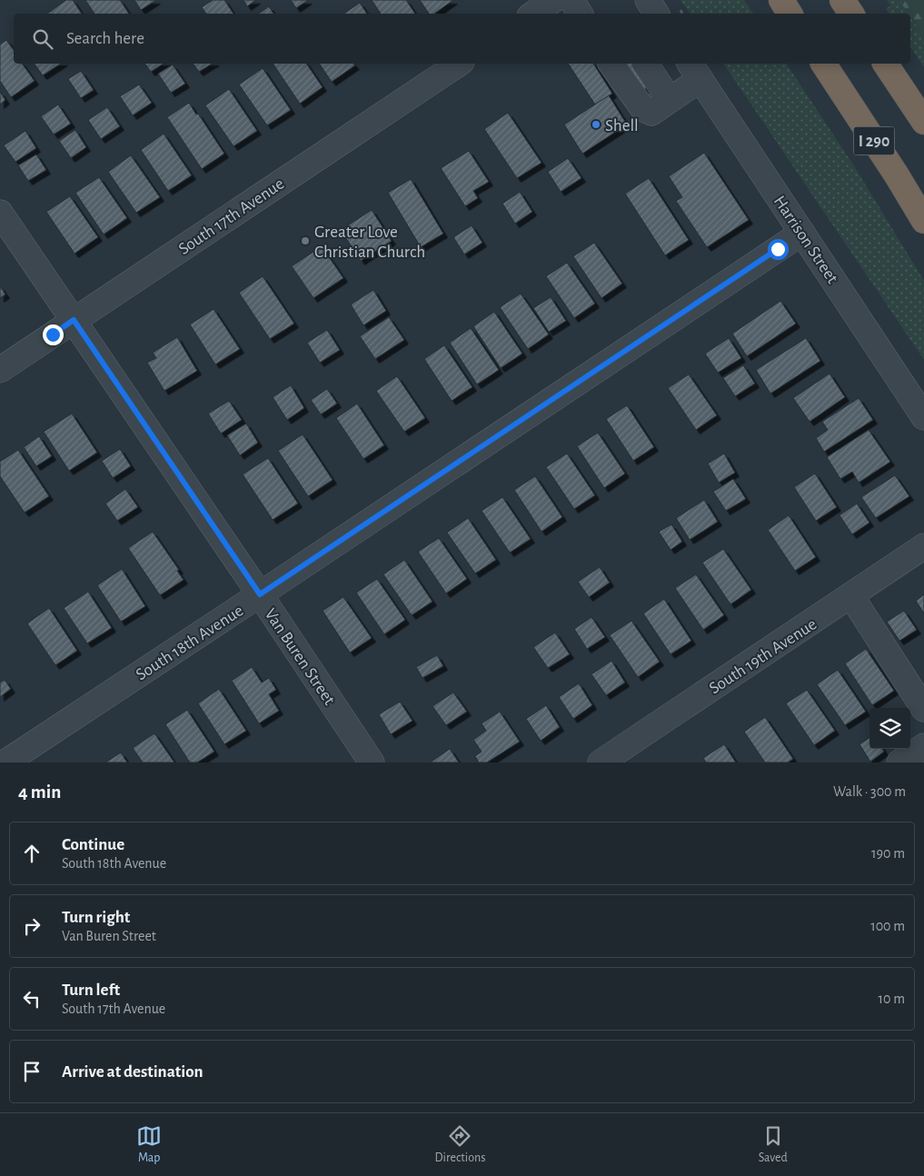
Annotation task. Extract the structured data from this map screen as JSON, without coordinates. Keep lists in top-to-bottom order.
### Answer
{
  "streets": {
    "highway": ["I 290"],
    "street": [
      "South 17th Avenue",
      "Harrison Street",
      "South 18th Avenue",
      "South 19th Avenue",
      "Van Buren Street"
    ]
  },
  "crossings": [
    ["South 17th Avenue", "Van Buren Street"],
    ["Harrison Street", "South 18th Avenue"],
    ["South 18th Avenue", "Van Buren Street"]
  ],
  "places": ["Shell", "Greater Love Christian Church"],
  "page": {
    "search": "Search here",
    "heading": ["4 min", "Walk · 300 m"],
    "list": [
      ["Continue", "South 18th Avenue", "190 m"],
      ["Turn right", "Van Buren Street", "100 m"],
      ["Turn left", "South 17th Avenue", "10 m"],
      "Arrive at destination"
    ],
    "nav": ["Map", "Directions", "Saved"]
  }
}
